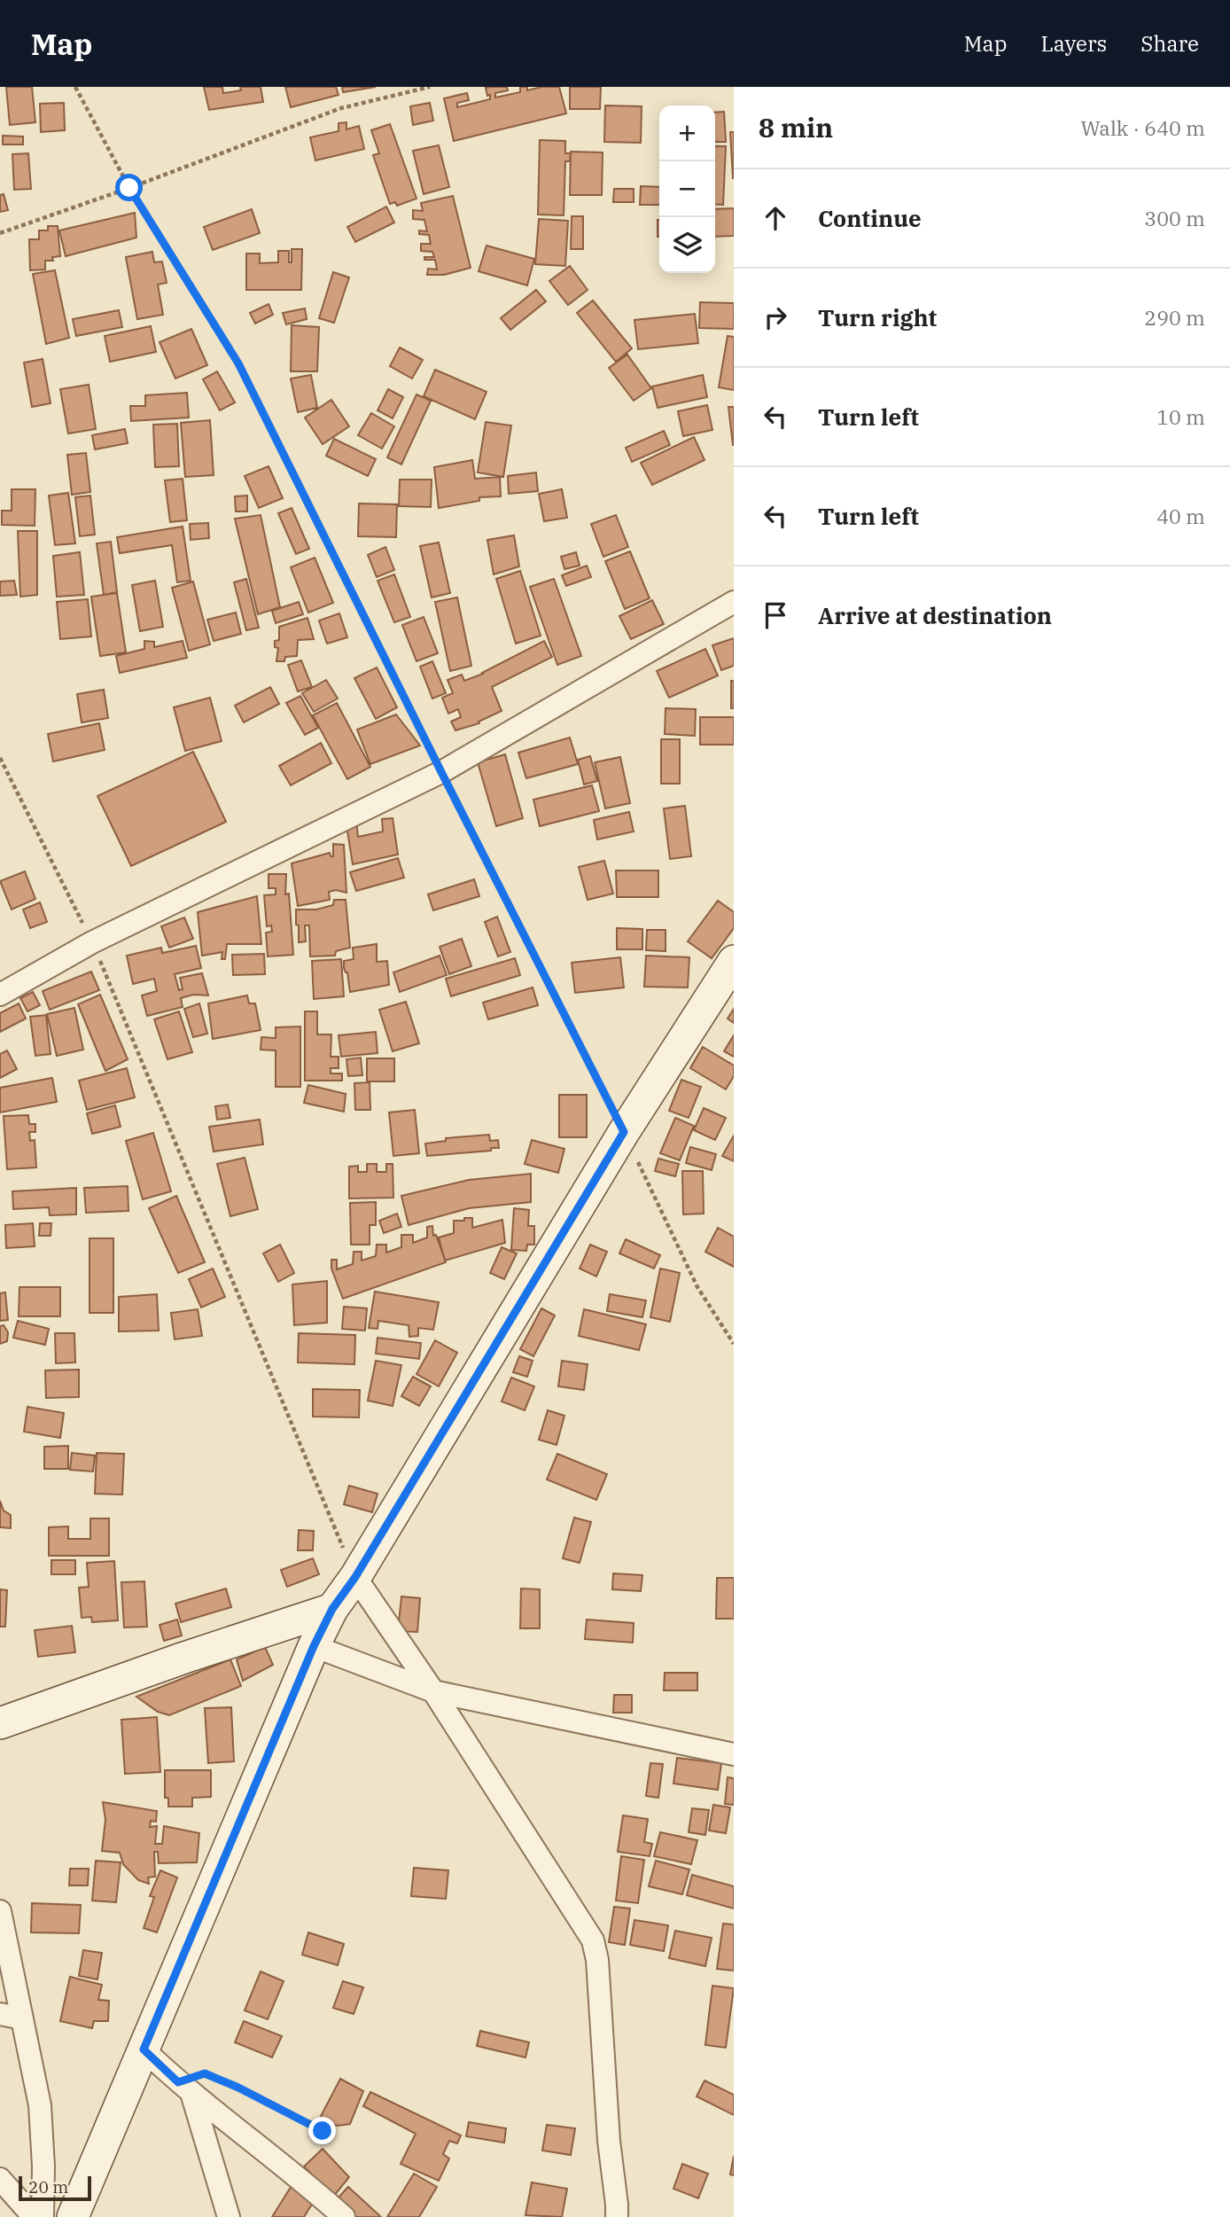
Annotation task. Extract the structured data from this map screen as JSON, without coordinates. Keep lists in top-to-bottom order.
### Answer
{
  "scale_bar": "20 m",
  "page": {
    "header": "Map",
    "nav": ["Map", "Layers", "Share"],
    "heading": ["8 min", "Walk · 640 m"],
    "map_buttons": ["+", "−"],
    "list": [
      ["Continue", "300 m"],
      ["Turn right", "290 m"],
      ["Turn left", "10 m"],
      ["Turn left", "40 m"],
      "Arrive at destination"
    ],
    "scale": "20 m"
  }
}
